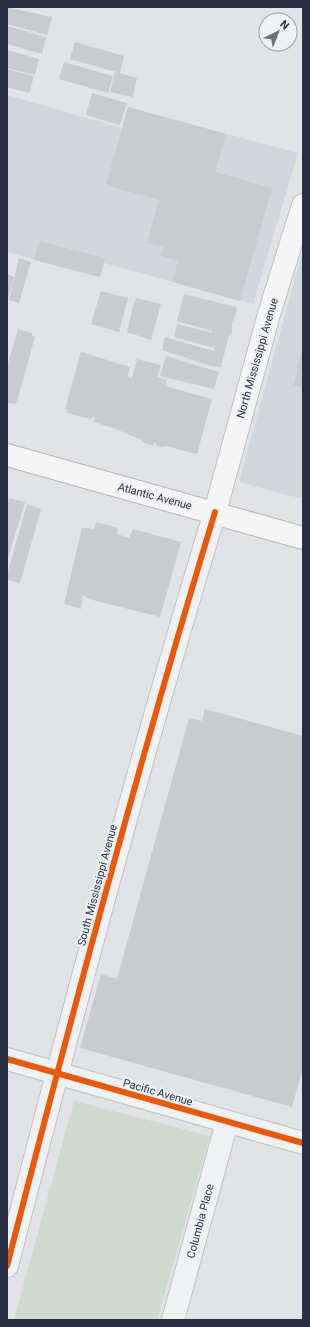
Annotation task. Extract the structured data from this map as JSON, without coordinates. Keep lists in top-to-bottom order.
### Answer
{
  "streets": {
    "main road": ["North Mississippi Avenue", "Atlantic Avenue"],
    "street": ["South Mississippi Avenue", "Pacific Avenue", "Columbia Place"]
  },
  "crossings": [
    ["North Mississippi Avenue", "Atlantic Avenue"],
    ["North Mississippi Avenue", "South Mississippi Avenue"],
    ["Atlantic Avenue", "South Mississippi Avenue"],
    ["South Mississippi Avenue", "Pacific Avenue"],
    ["Pacific Avenue", "Columbia Place"]
  ],
  "north": "top right"
}
